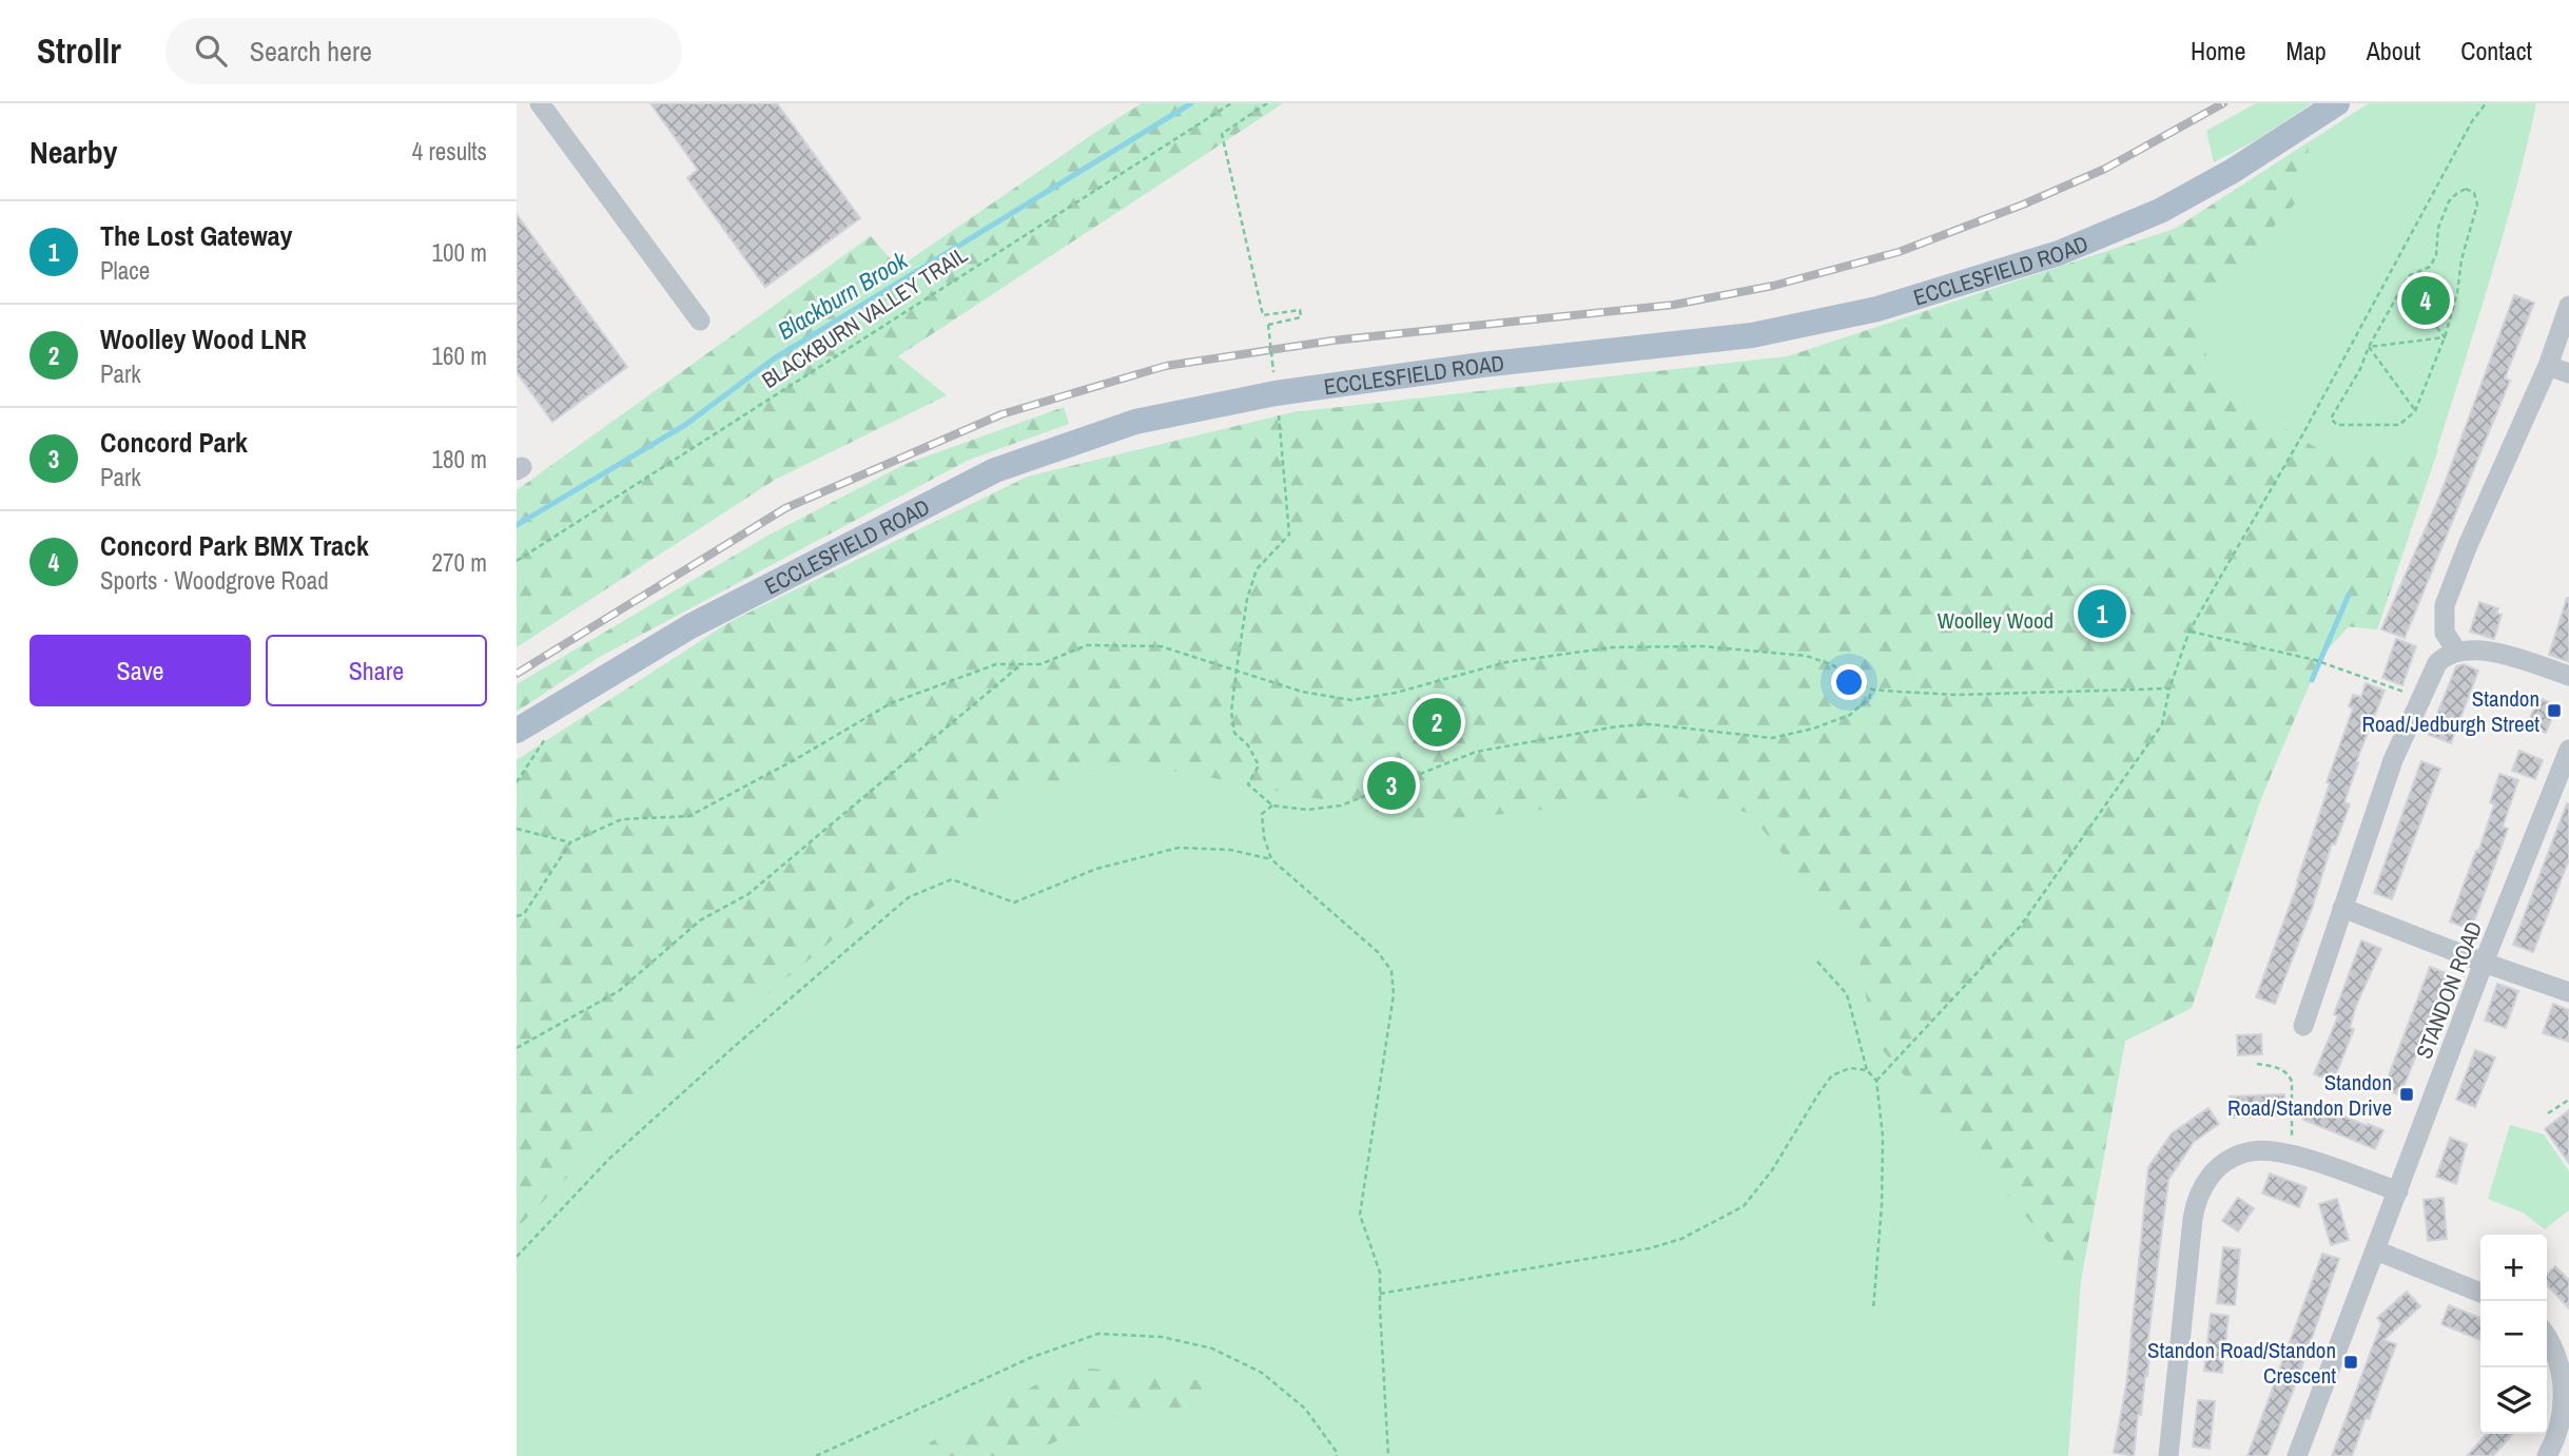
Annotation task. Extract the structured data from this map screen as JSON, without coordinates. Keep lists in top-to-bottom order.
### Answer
{
  "streets": {
    "main road": ["ECCLESFIELD ROAD"],
    "street": ["STANDON ROAD"],
    "path": ["BLACKBURN VALLEY TRAIL"]
  },
  "water": ["Blackburn Brook"],
  "parks": ["Woolley Wood"],
  "places": {
    "transit": ["Standon Road/Jedburgh Street", "Standon Road/Standon Drive", "Standon Road/Standon Crescent"]
  },
  "page": {
    "header": "Strollr",
    "search": "Search here",
    "nav": [
      "Home",
      "Map",
      "About",
      "Contact"
    ],
    "heading": ["Nearby", "4 results"],
    "list": [
      {
        "mark": "1",
        "name": "The Lost Gateway",
        "note": "Place",
        "value": "100 m"
      },
      {
        "mark": "2",
        "name": "Woolley Wood LNR",
        "note": "Park",
        "value": "160 m"
      },
      {
        "mark": "3",
        "name": "Concord Park",
        "note": "Park",
        "value": "180 m"
      },
      {
        "mark": "4",
        "name": "Concord Park BMX Track",
        "note": "Sports · Woodgrove Road",
        "value": "270 m"
      }
    ],
    "pins": [
      "4",
      "1",
      "2",
      "3"
    ],
    "buttons": ["Save", "Share"],
    "map_buttons": ["+", "−"]
  }
}
